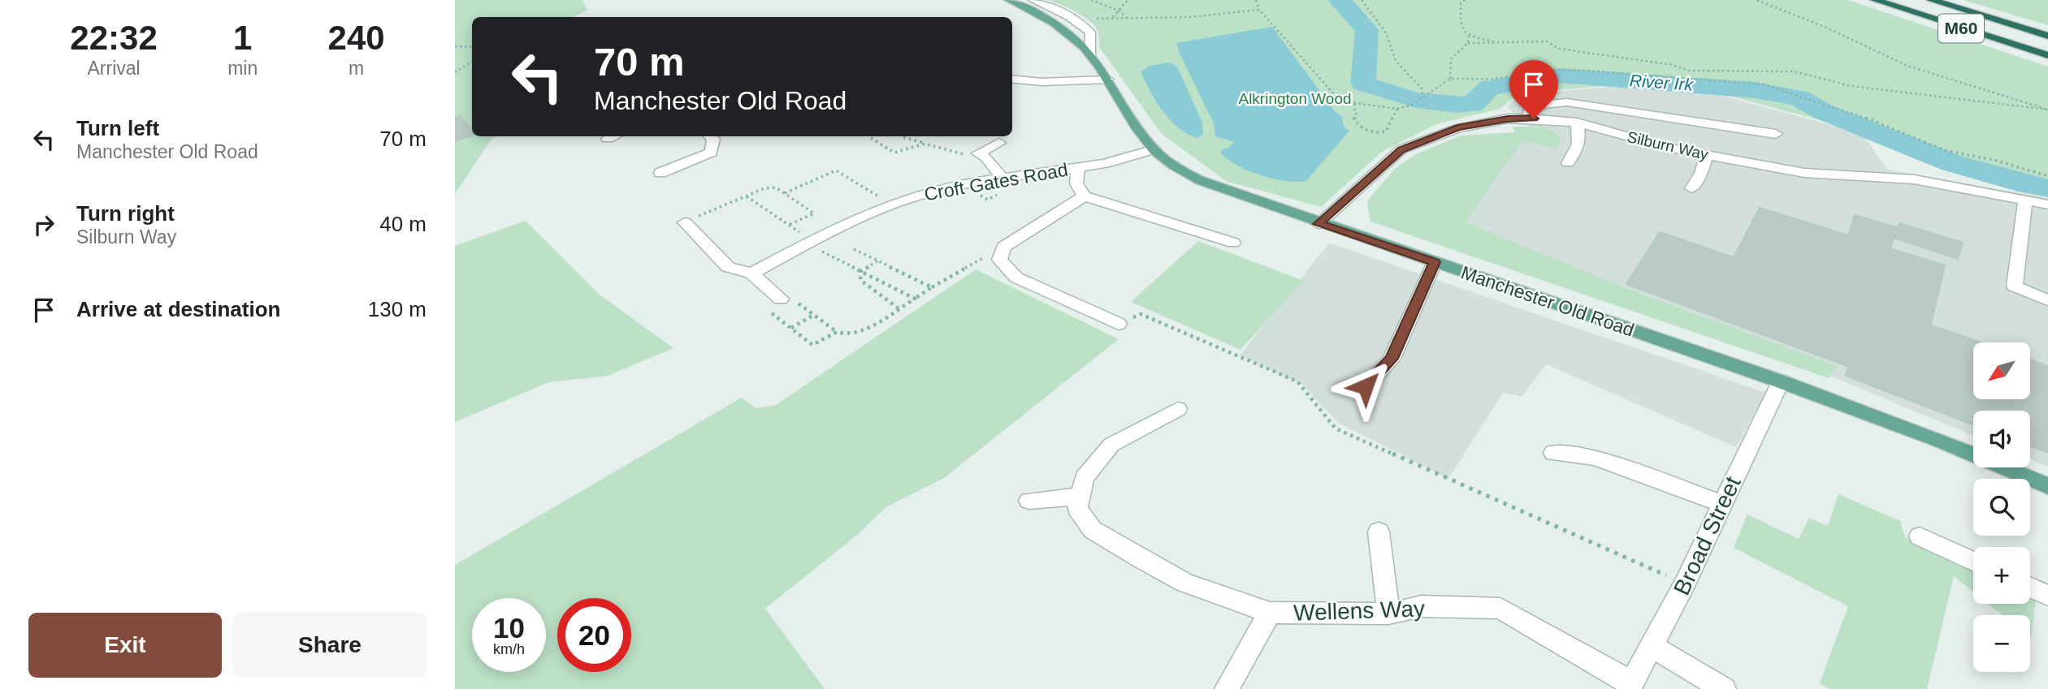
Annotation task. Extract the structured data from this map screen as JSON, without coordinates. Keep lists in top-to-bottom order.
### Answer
{
  "streets": {
    "highway": ["M60"],
    "main road": ["Manchester Old Road"],
    "street": [
      "Silburn Way",
      "Croft Gates Road",
      "Broad Street",
      "Wellens Way"
    ]
  },
  "crossings": [
    ["Silburn Way", "Manchester Old Road"],
    ["Croft Gates Road", "Manchester Old Road"],
    ["Manchester Old Road", "Broad Street"],
    ["Broad Street", "Wellens Way"]
  ],
  "water": ["River Irk"],
  "parks": ["Alkrington Wood"],
  "north": "bottom left",
  "page": {
    "eta": [
      "22:32",
      "Arrival",
      "1",
      "min",
      "240",
      "m"
    ],
    "turn": ["70 m", "Manchester Old Road"],
    "list": [
      {
        "name": "Turn left",
        "note": "Manchester Old Road",
        "value": "70 m"
      },
      {
        "name": "Turn right",
        "note": "Silburn Way",
        "value": "40 m"
      },
      {
        "name": "Arrive at destination",
        "value": "130 m"
      }
    ],
    "map_buttons": ["+", "−"],
    "speed": "10 km/h",
    "limit": "20",
    "buttons": ["Exit", "Share"]
  }
}
